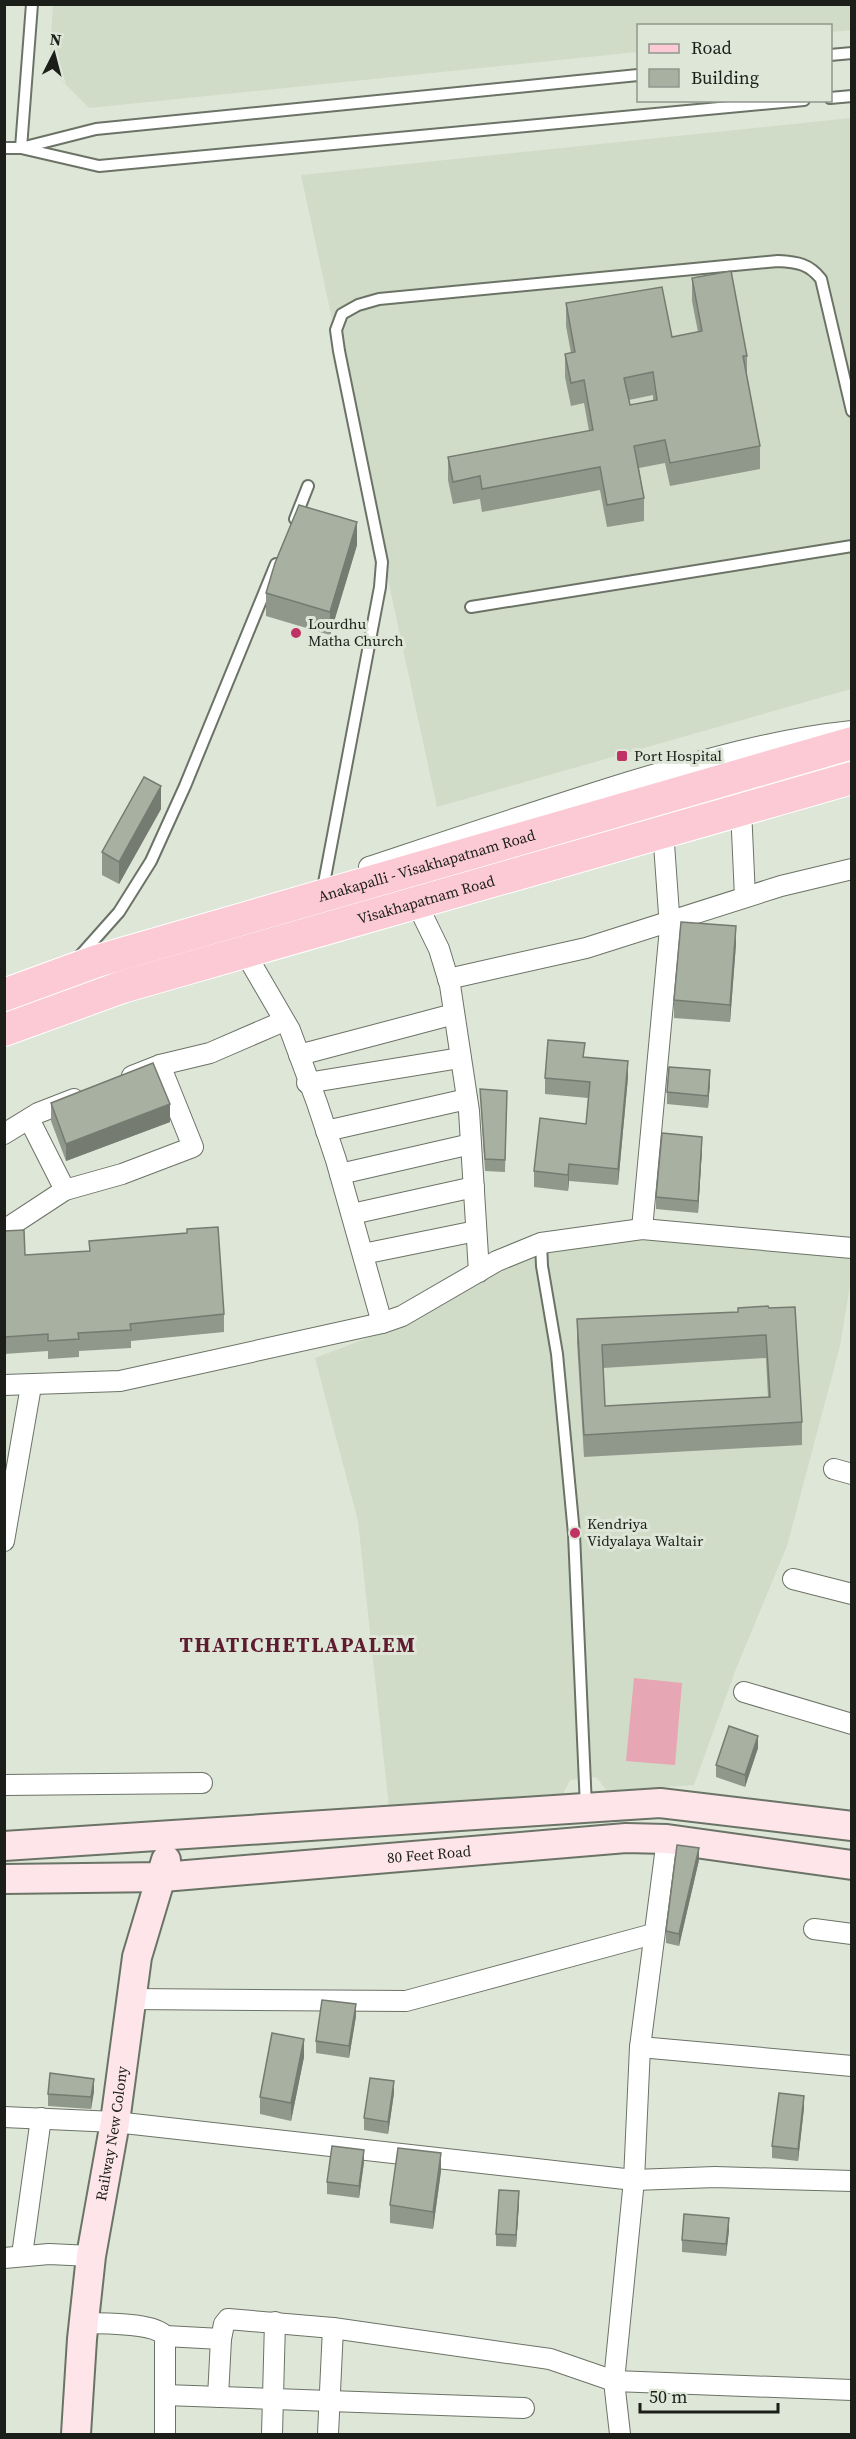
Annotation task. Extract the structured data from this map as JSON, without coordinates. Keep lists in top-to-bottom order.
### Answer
{
  "streets": {
    "main road": ["Anakapalli - Visakhapatnam Road", "Visakhapatnam Road"],
    "street": ["80 Feet Road", "Railway New Colony"]
  },
  "crossings": [
    ["80 Feet Road", "Railway New Colony"]
  ],
  "districts": ["THATICHETLAPALEM"],
  "places": {
    "other": ["Lourdhu Matha Church", "Kendriya Vidyalaya Waltair"],
    "transit": ["Port Hospital"]
  },
  "legend": ["Road", "Building"],
  "scale_bar": "50 m",
  "north": "top"
}
